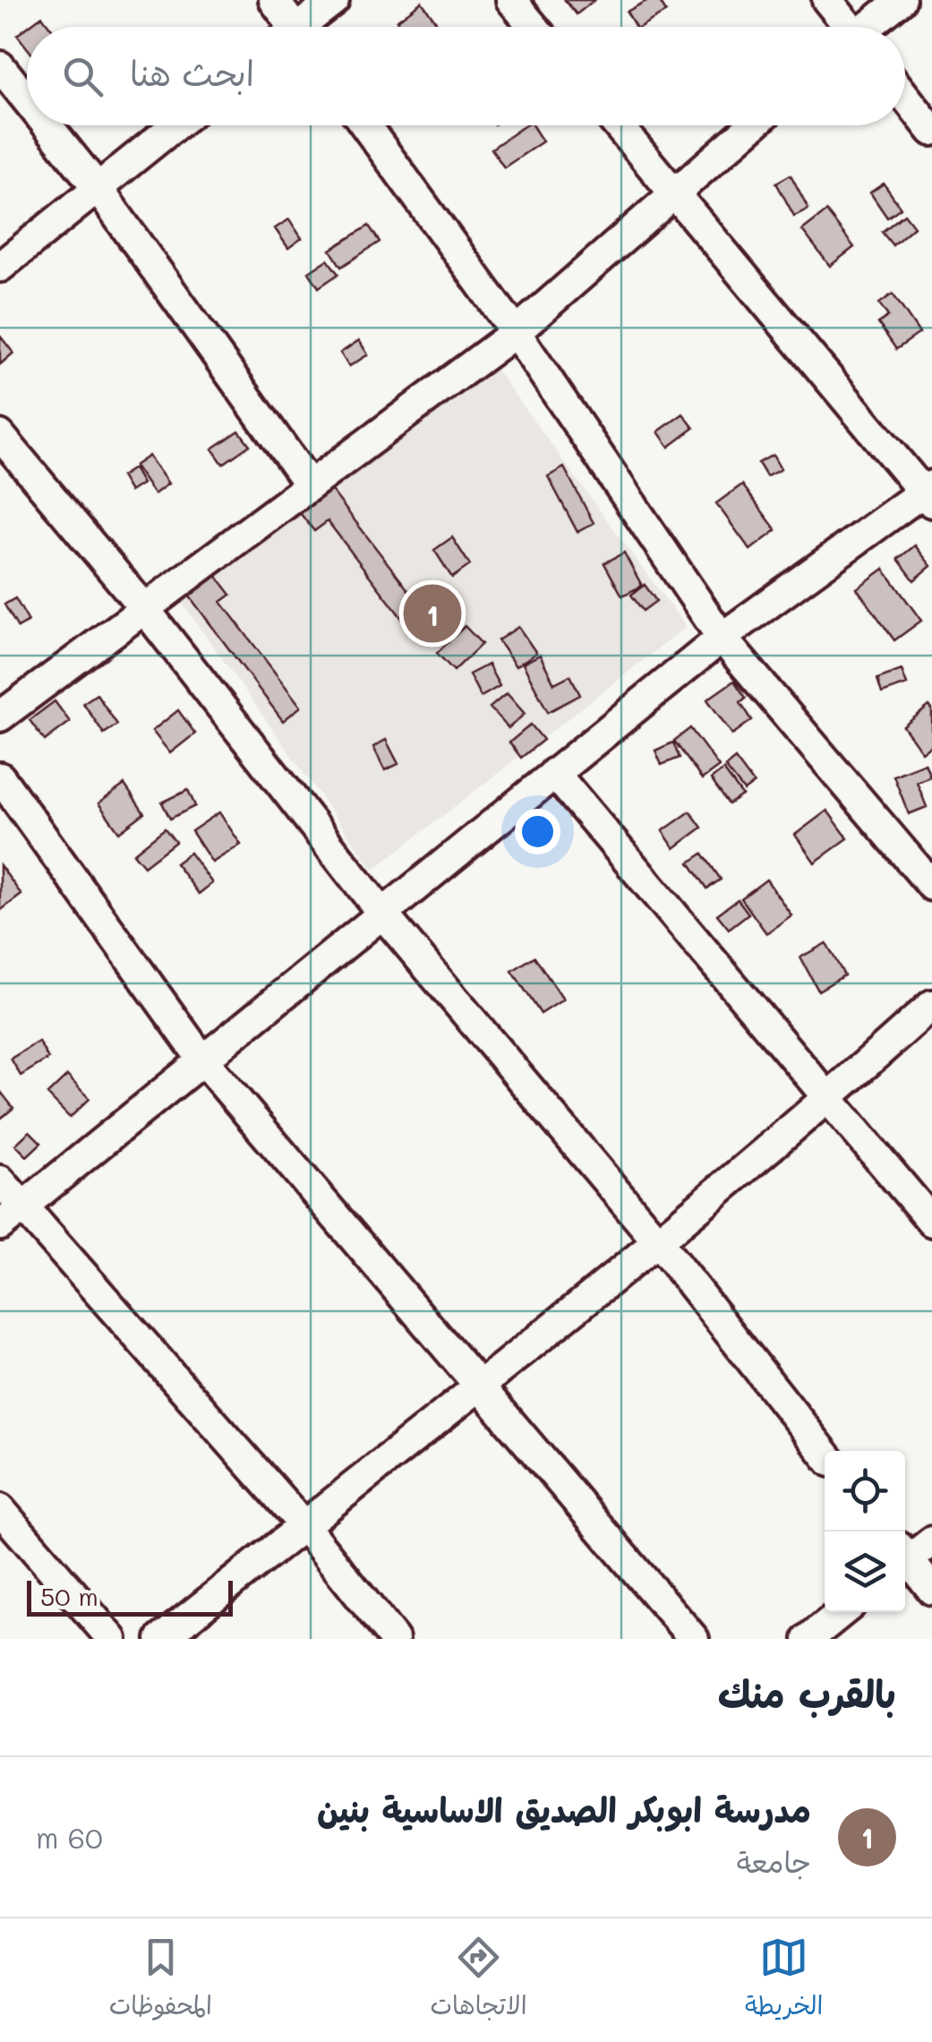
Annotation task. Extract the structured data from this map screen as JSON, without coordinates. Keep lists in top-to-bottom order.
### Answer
{
  "scale_bar": "50 m",
  "page": {
    "search": "ابحث هنا",
    "pins": "1",
    "scale": "50 m",
    "heading": "بالقرب منك",
    "list": [
      {
        "mark": "1",
        "name": "مدرسة ابوبكر الصديق الاساسية بنين",
        "note": "جامعة",
        "value": "60 m"
      }
    ],
    "nav": ["الخريطة", "الاتجاهات", "المحفوظات"]
  }
}
